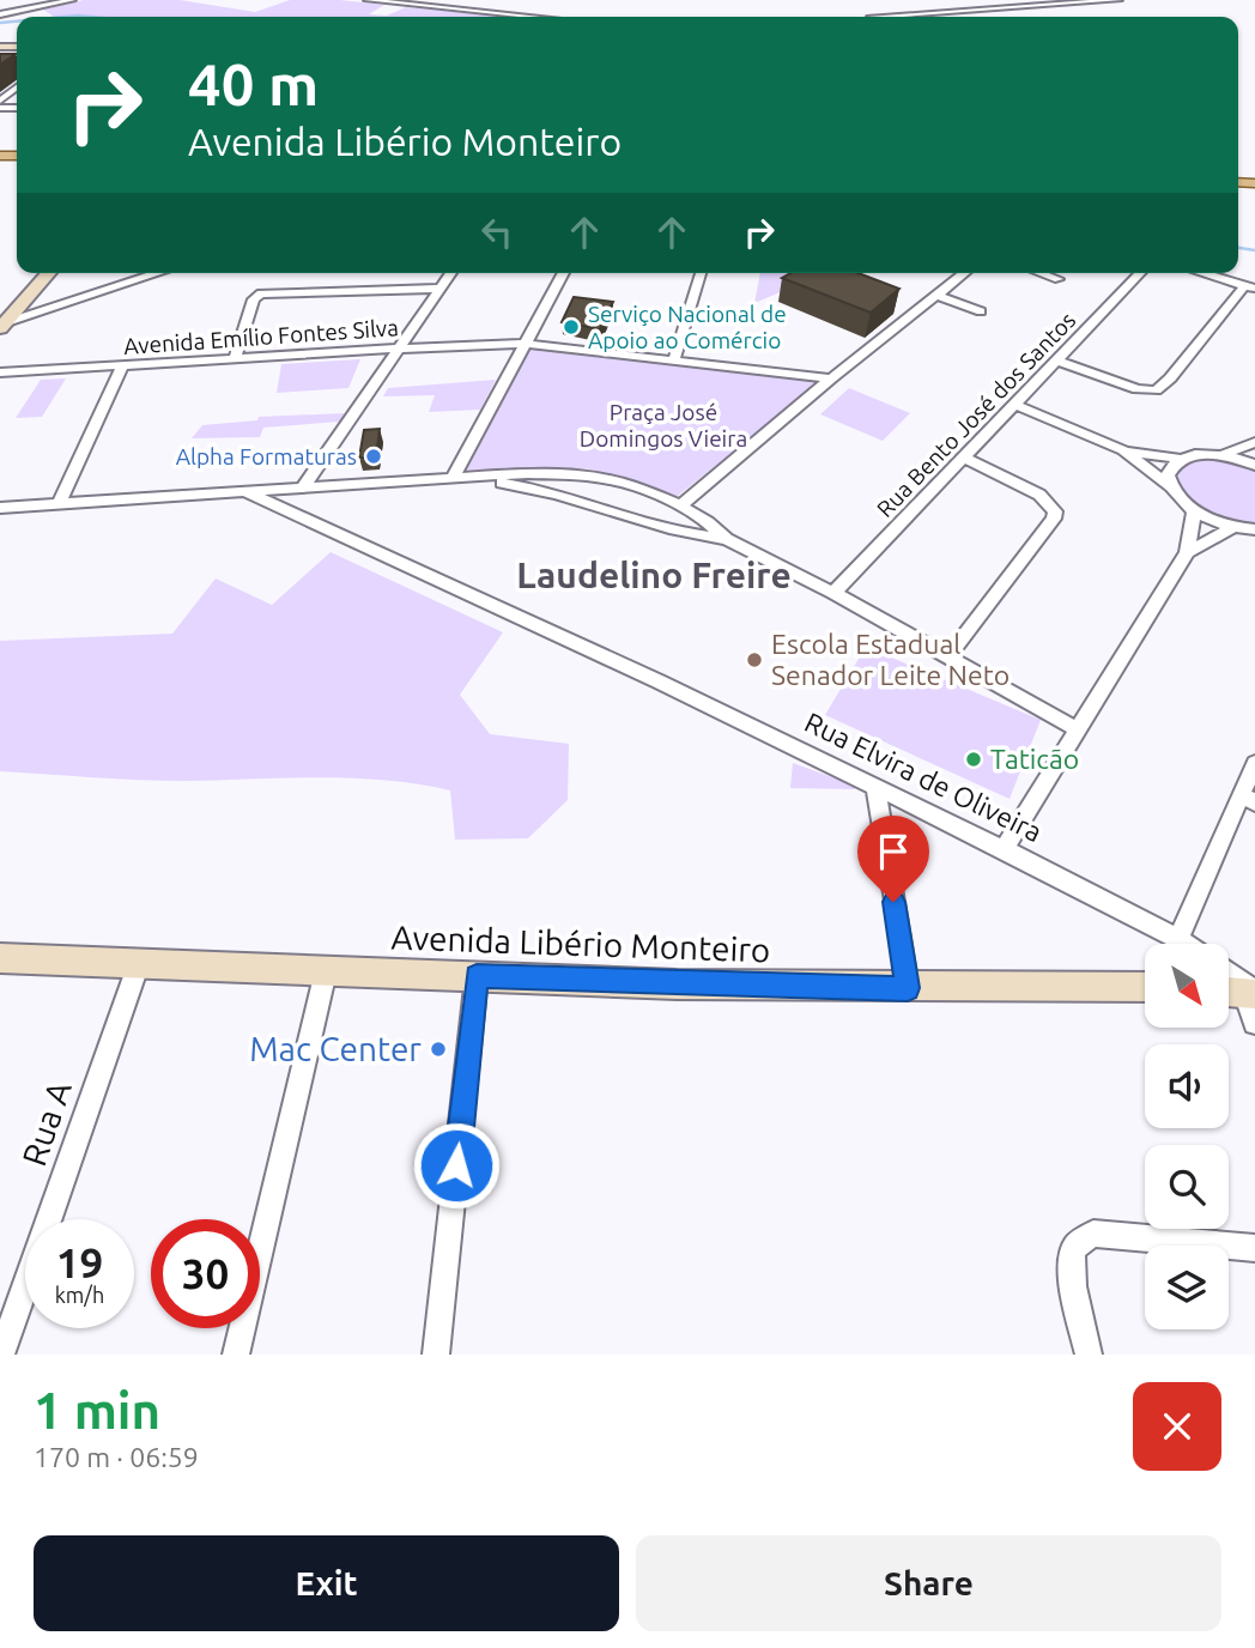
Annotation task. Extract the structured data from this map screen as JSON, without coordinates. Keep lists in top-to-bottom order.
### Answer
{
  "streets": {
    "main road": ["Avenida Libério Monteiro"],
    "street": [
      "Avenida Emílio Fontes Silva",
      "Rua Bento José dos Santos",
      "Rua Elvira de Oliveira",
      "Rua A"
    ]
  },
  "crossings": [
    ["Avenida Libério Monteiro", "Rua A"]
  ],
  "districts": ["Laudelino Freire"],
  "parks": ["Praça José Domingos Vieira"],
  "places": [
    "Serviço Nacional de Apoio ao Comércio",
    "Alpha Formaturas",
    "Escola Estadual Senador Leite Neto",
    "Taticão",
    "Mac Center"
  ],
  "north": "bottom right",
  "page": {
    "turn": ["40 m", "Avenida Libério Monteiro"],
    "speed": "19 km/h",
    "limit": "30",
    "heading": ["1 min", "170 m · 06:59"],
    "buttons": ["Exit", "Share"]
  }
}
